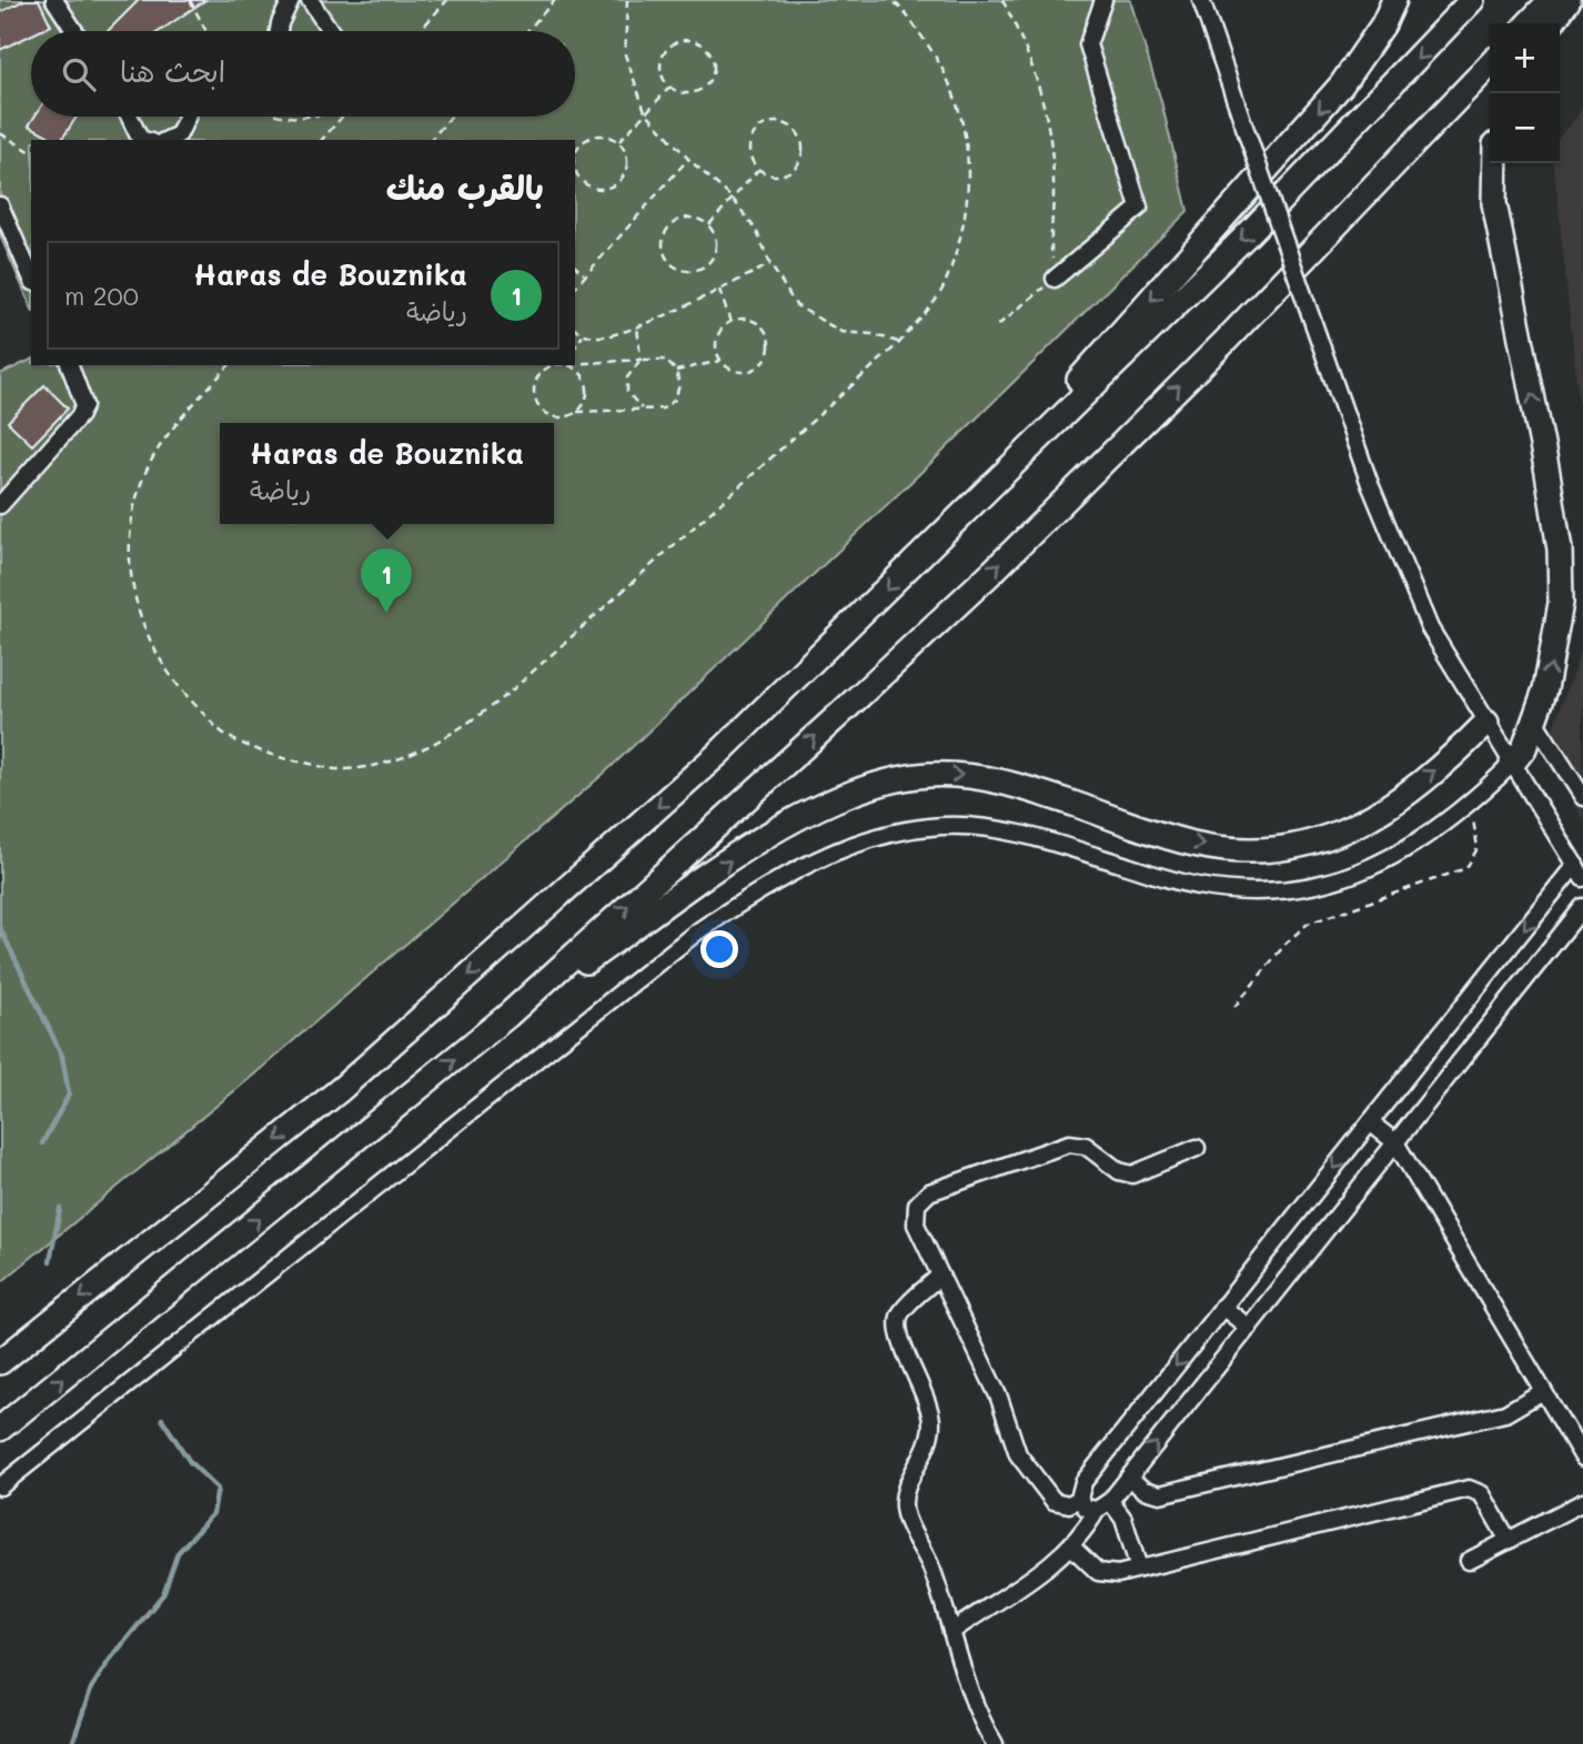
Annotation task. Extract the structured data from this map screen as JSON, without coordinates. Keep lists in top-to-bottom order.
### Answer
{
  "page": {
    "map_buttons": ["+", "−"],
    "search": "ابحث هنا",
    "heading": "بالقرب منك",
    "list": [
      {
        "mark": "1",
        "name": "Haras de Bouznika",
        "note": "رياضة",
        "value": "200 m"
      }
    ],
    "popup": ["Haras de Bouznika", "رياضة"],
    "pins": "1"
  }
}
